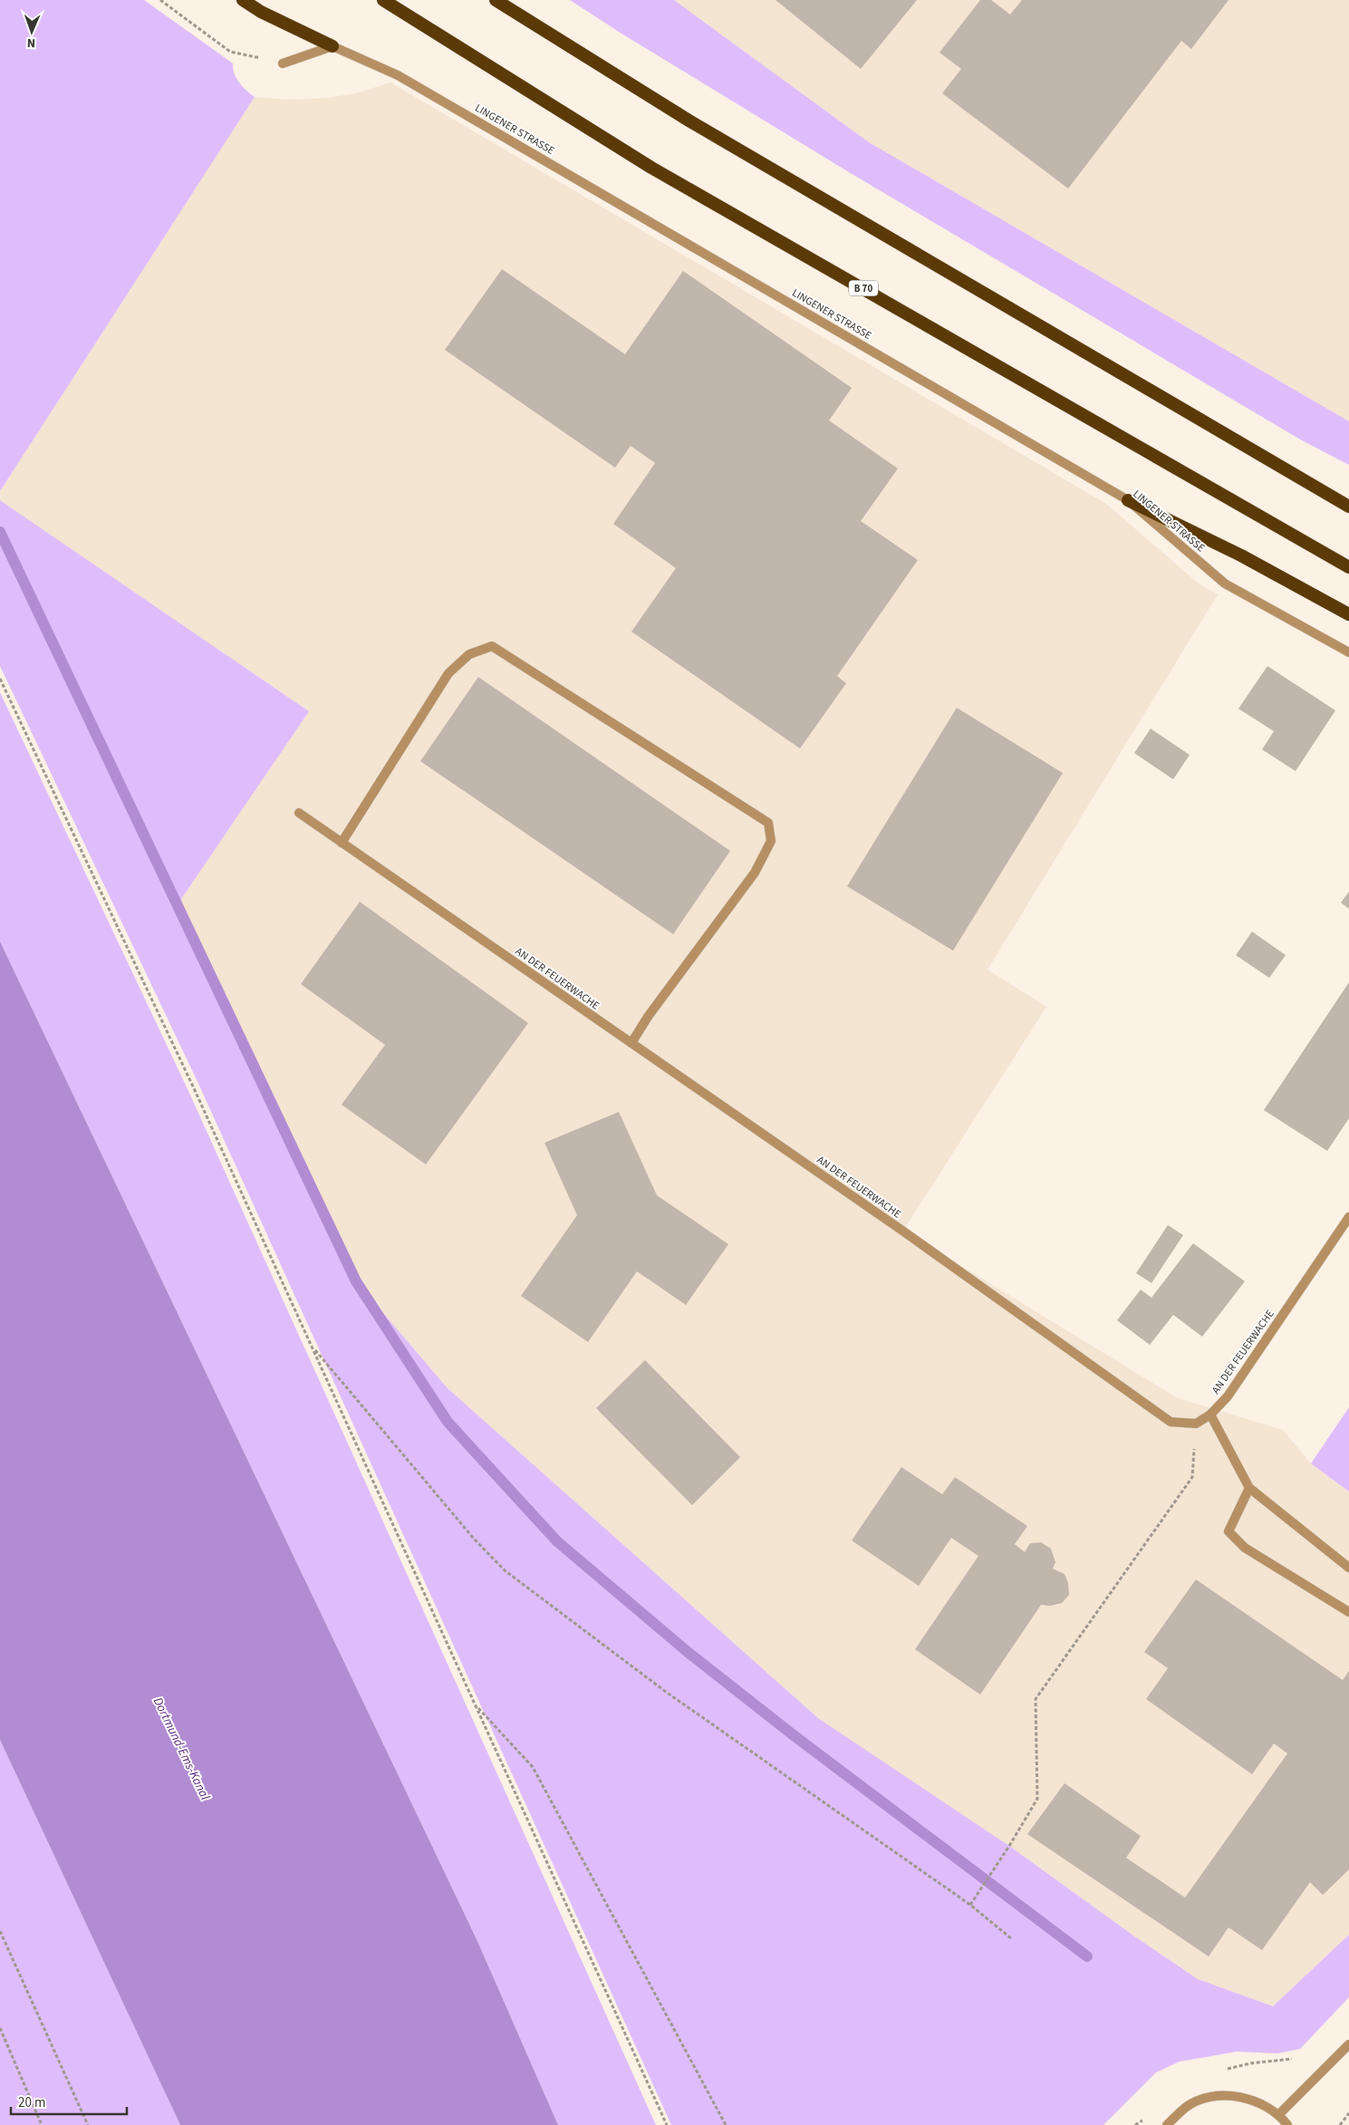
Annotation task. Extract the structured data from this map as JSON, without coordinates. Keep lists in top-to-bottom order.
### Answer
{
  "streets": {
    "highway": ["B 70"],
    "street": ["LINGENER STRASSE", "AN DER FEUERWACHE"]
  },
  "water": ["Dortmund-Ems-Kanal"],
  "scale_bar": "20 m",
  "north": "bottom"
}
